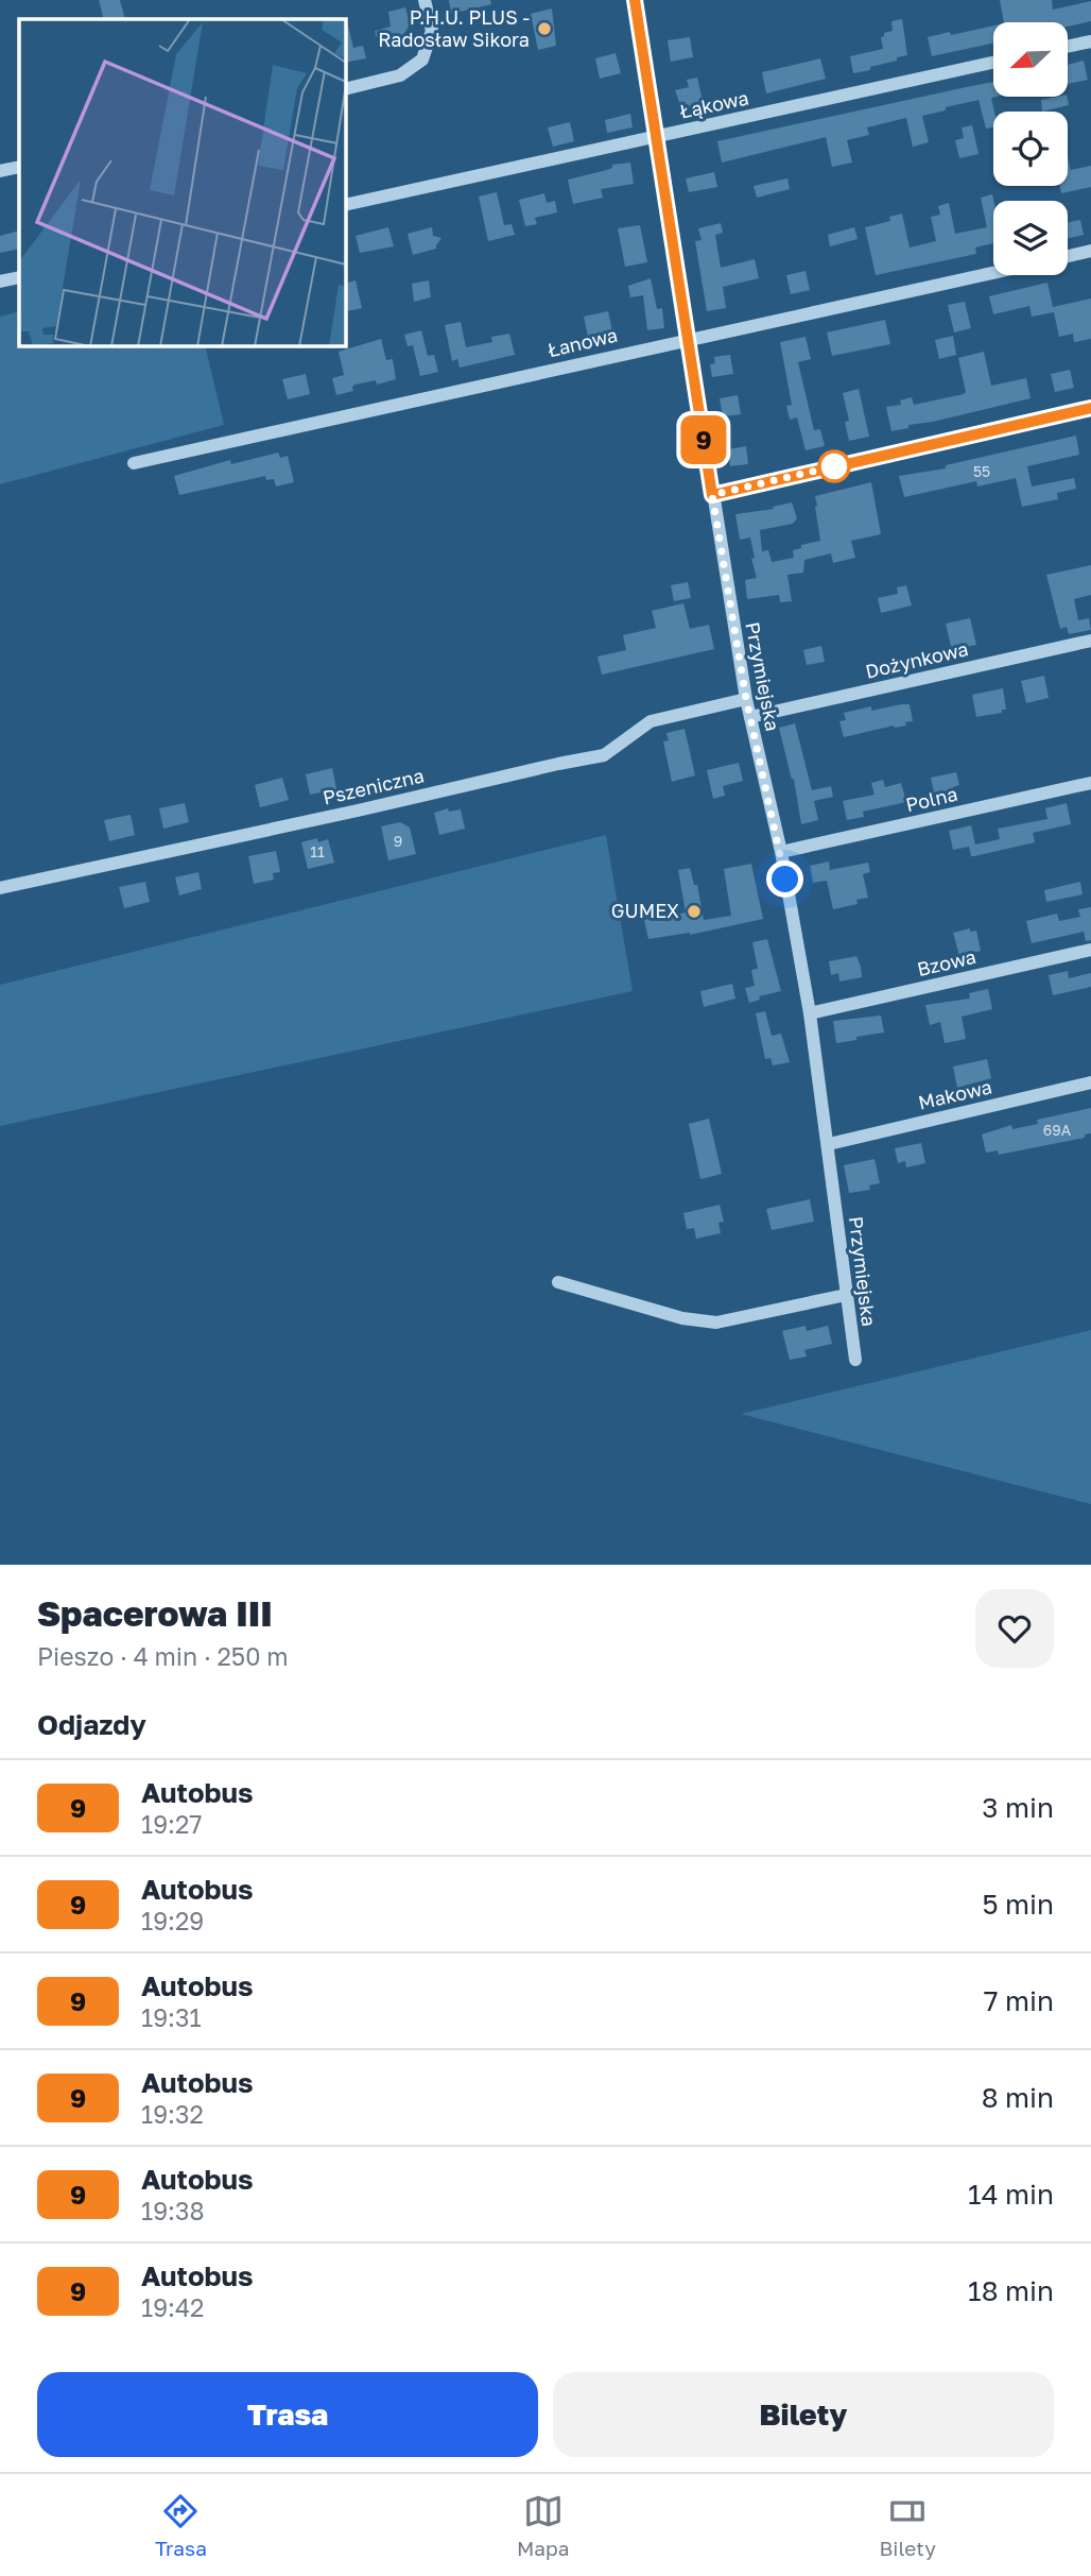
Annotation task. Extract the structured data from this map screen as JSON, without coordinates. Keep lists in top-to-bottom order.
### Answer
{
  "streets": {
    "street": [
      "Łąkowa",
      "Łanowa",
      "Dożynkowa",
      "Przymiejska",
      "Pszeniczna",
      "Polna",
      "Bzowa",
      "Makowa"
    ]
  },
  "crossings": [
    ["Łąkowa", "Przymiejska"],
    ["Łanowa", "Przymiejska"],
    ["Dożynkowa", "Przymiejska"],
    ["Przymiejska", "Pszeniczna"],
    ["Przymiejska", "Polna"],
    ["Przymiejska", "Bzowa"],
    ["Przymiejska", "Makowa"]
  ],
  "places": ["P.H.U. PLUS - Radosław Sikora", "GUMEX"],
  "lines": ["bus line 9"],
  "house_numbers": [
    "55",
    "9",
    "11",
    "69A"
  ],
  "north": "bottom left",
  "page": {
    "on_map": "9",
    "heading": [
      ["Spacerowa III", "Pieszo · 4 min · 250 m"],
      "Odjazdy"
    ],
    "list": [
      {
        "mark": "9",
        "name": "Autobus",
        "note": "19:27",
        "value": "3 min"
      },
      {
        "mark": "9",
        "name": "Autobus",
        "note": "19:29",
        "value": "5 min"
      },
      {
        "mark": "9",
        "name": "Autobus",
        "note": "19:31",
        "value": "7 min"
      },
      {
        "mark": "9",
        "name": "Autobus",
        "note": "19:32",
        "value": "8 min"
      },
      {
        "mark": "9",
        "name": "Autobus",
        "note": "19:38",
        "value": "14 min"
      },
      {
        "mark": "9",
        "name": "Autobus",
        "note": "19:42",
        "value": "18 min"
      }
    ],
    "buttons": ["Trasa", "Bilety"],
    "tabs": ["Trasa", "Mapa", "Bilety"]
  }
}
